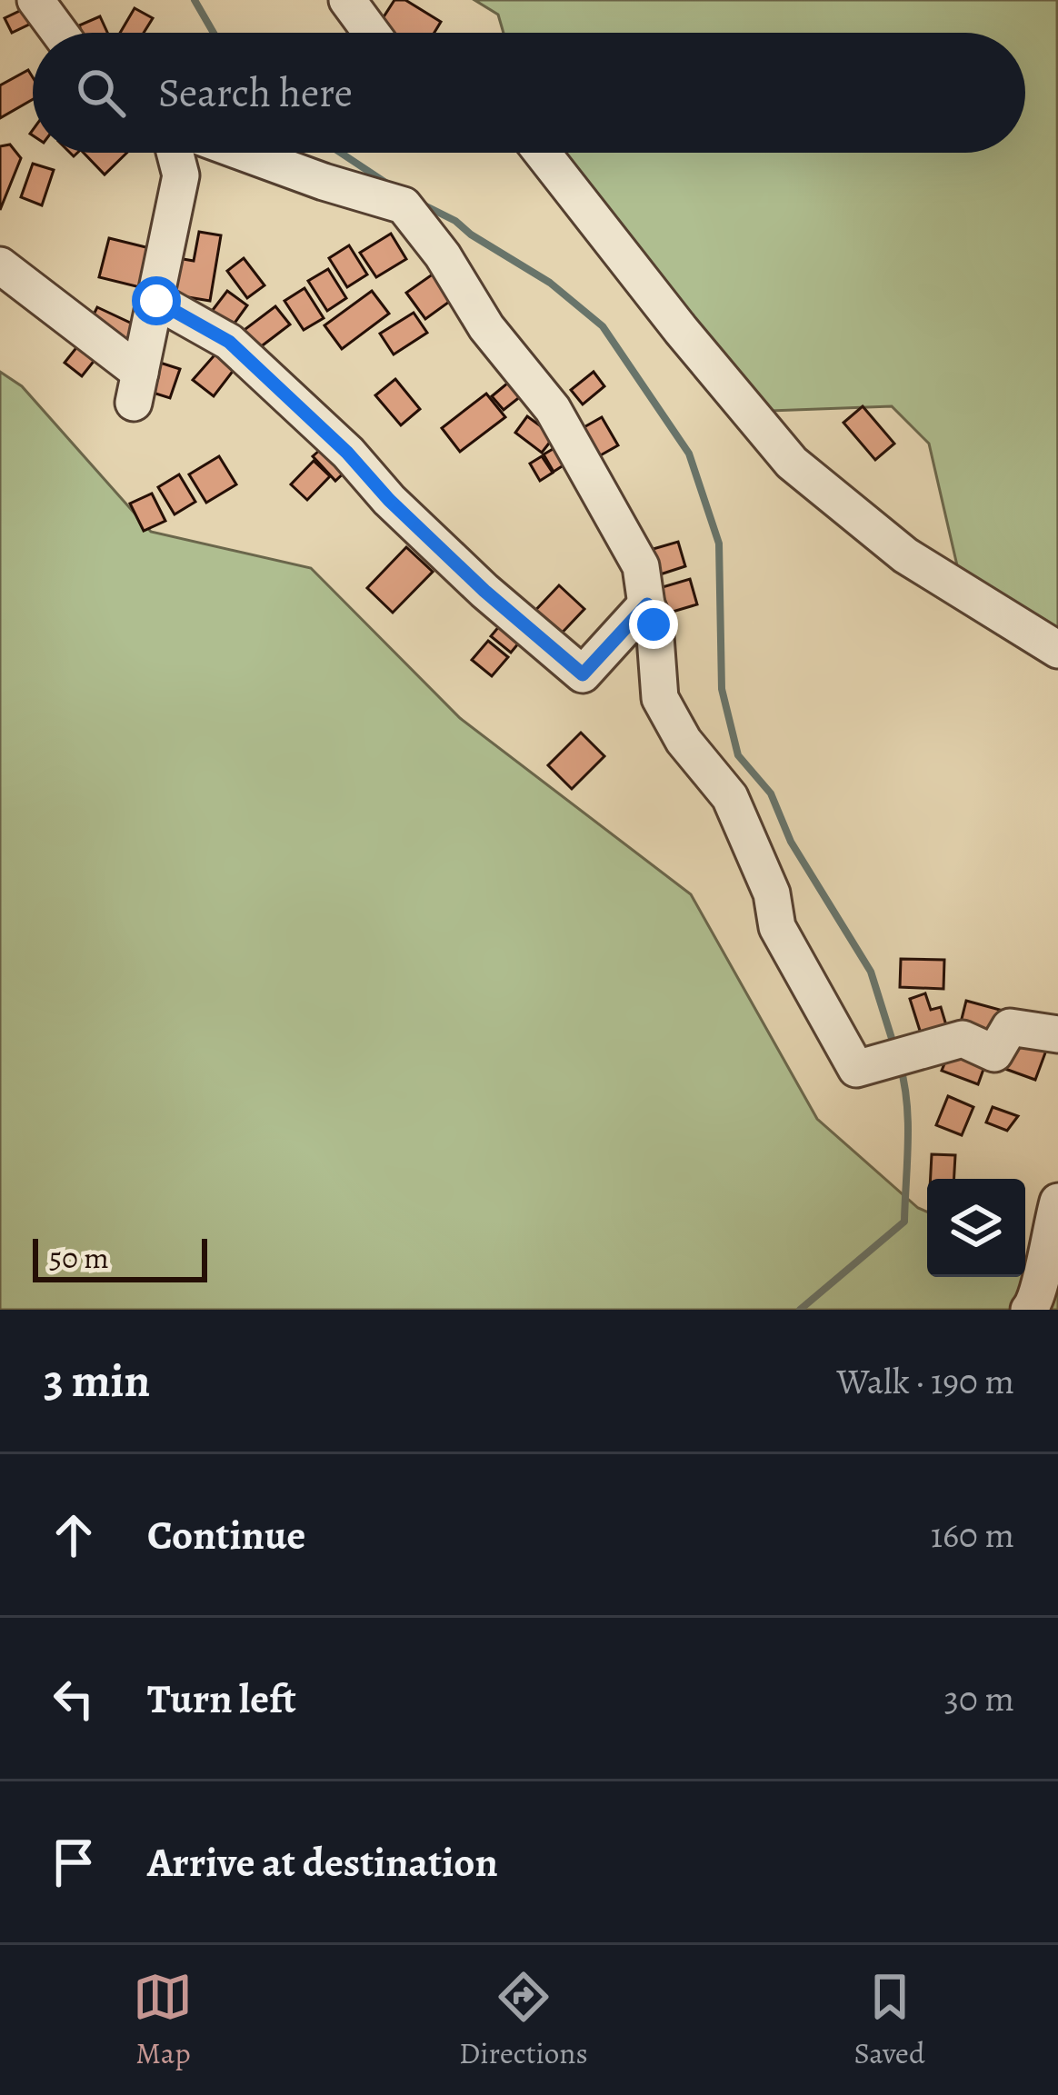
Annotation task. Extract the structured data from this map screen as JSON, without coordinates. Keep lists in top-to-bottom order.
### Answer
{
  "scale_bar": "50 m",
  "page": {
    "search": "Search here",
    "scale": "50 m",
    "heading": ["3 min", "Walk · 190 m"],
    "list": [
      ["Continue", "160 m"],
      ["Turn left", "30 m"],
      "Arrive at destination"
    ],
    "nav": ["Map", "Directions", "Saved"]
  }
}
